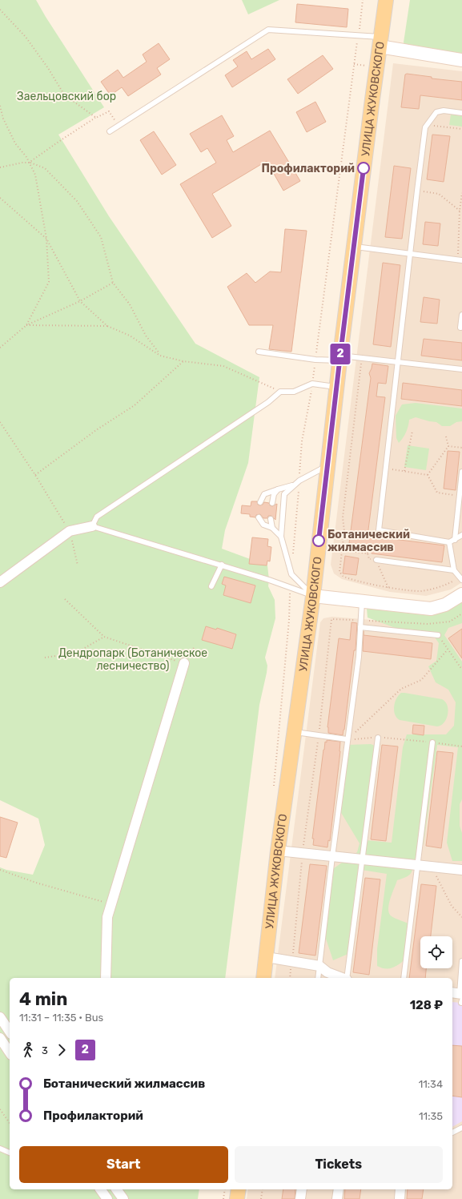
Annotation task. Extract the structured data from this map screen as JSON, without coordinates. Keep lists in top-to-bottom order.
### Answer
{
  "streets": {
    "main road": ["УЛИЦА ЖУКОВСКОГО"]
  },
  "parks": ["Заельцовский бор", "Дендропарк (Ботаническое лесничество)"],
  "places": ["Профилакторий", "Ботанический жилмассив"],
  "lines": ["bus line 2"],
  "page": {
    "on_map": "2",
    "heading": ["4 min", "11:31 – 11:35 · Bus", "128 ₽"],
    "legs": ["3", "2"],
    "list": [
      {
        "name": "Ботанический жилмассив",
        "value": "11:34"
      },
      {
        "name": "Профилакторий",
        "value": "11:35"
      }
    ],
    "buttons": ["Start", "Tickets"]
  }
}
